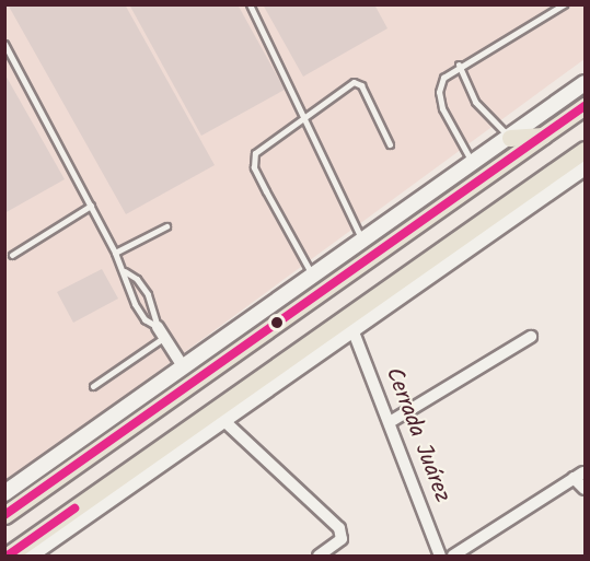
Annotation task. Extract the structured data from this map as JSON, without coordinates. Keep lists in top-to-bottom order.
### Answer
{
  "streets": {
    "street": ["Cerrada Juárez"]
  }
}
